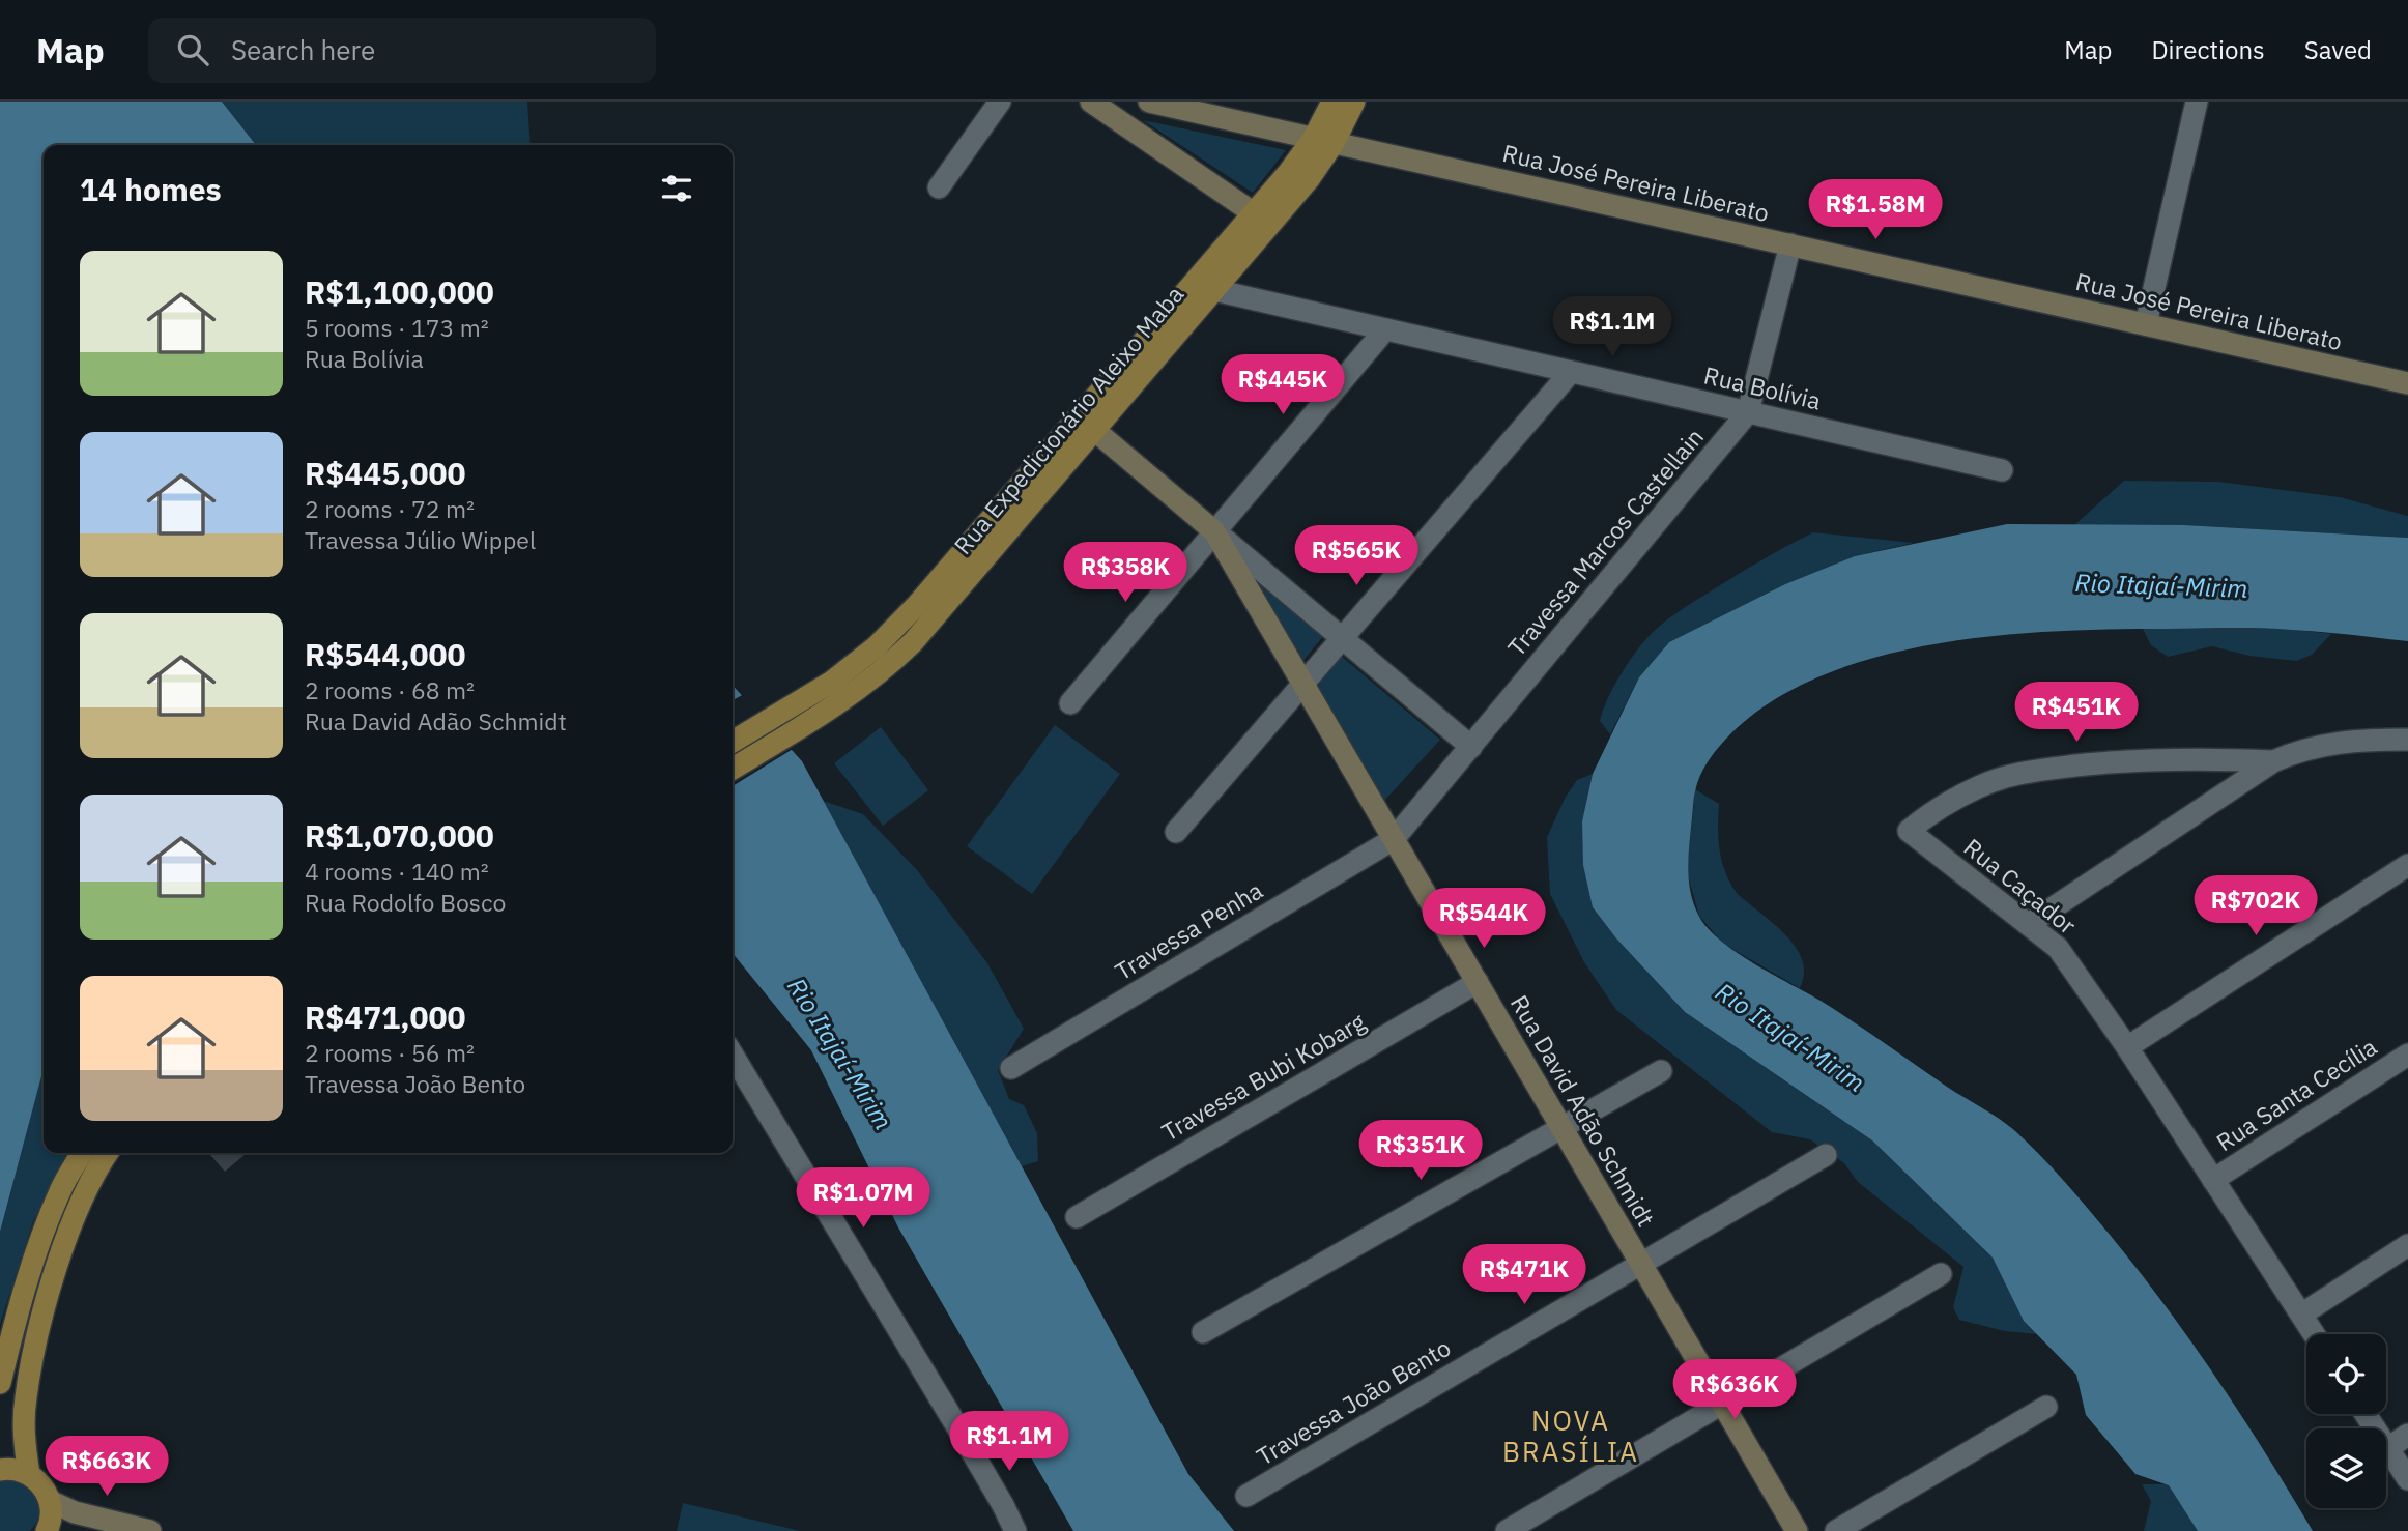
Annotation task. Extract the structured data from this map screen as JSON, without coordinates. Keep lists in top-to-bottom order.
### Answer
{
  "streets": {
    "main road": ["Rua José Pereira Liberato", "Rua Expedicionário Aleixo Maba", "Rua David Adão Schmidt"],
    "street": [
      "Rua Bolívia",
      "Travessa Marcos Castellain",
      "Rua Caçador",
      "Travessa Penha",
      "Travessa Bubi Kobarg",
      "Rua Santa Cecília",
      "Travessa João Bento"
    ]
  },
  "crossings": [
    ["Rua José Pereira Liberato", "Rua Expedicionário Aleixo Maba"],
    ["Rua José Pereira Liberato", "Travessa Marcos Castellain"],
    ["Rua Bolívia", "Rua Expedicionário Aleixo Maba"],
    ["Rua Bolívia", "Travessa Marcos Castellain"],
    ["Rua Expedicionário Aleixo Maba", "Rua David Adão Schmidt"],
    ["Travessa Marcos Castellain", "Travessa Penha"],
    ["Travessa Marcos Castellain", "Rua David Adão Schmidt"],
    ["Rua Caçador", "Rua Santa Cecília"],
    ["Travessa Penha", "Rua David Adão Schmidt"],
    ["Travessa Bubi Kobarg", "Rua David Adão Schmidt"],
    ["Rua David Adão Schmidt", "Travessa João Bento"]
  ],
  "districts": ["NOVA BRASÍLIA"],
  "water": ["Rio Itajaí-Mirim"],
  "page": {
    "header": "Map",
    "search": "Search here",
    "nav": ["Map", "Directions", "Saved"],
    "heading": "14 homes",
    "price": [
      "R$1.58M",
      "R$1.1M",
      "R$445K",
      "R$565K",
      "R$358K",
      "R$451K",
      "R$702K",
      "R$544K",
      "R$351K",
      "R$1.07M",
      "R$471K",
      "R$636K",
      "R$1.1M",
      "R$663K"
    ],
    "list": [
      {
        "name": "R$1,100,000",
        "note": "5 rooms · 173 m² · Rua Bolívia"
      },
      {
        "name": "R$445,000",
        "note": "2 rooms · 72 m² · Travessa Júlio Wippel"
      },
      {
        "name": "R$544,000",
        "note": "2 rooms · 68 m² · Rua David Adão Schmidt"
      },
      {
        "name": "R$1,070,000",
        "note": "4 rooms · 140 m² · Rua Rodolfo Bosco"
      },
      {
        "name": "R$471,000",
        "note": "2 rooms · 56 m² · Travessa João Bento"
      }
    ]
  }
}
